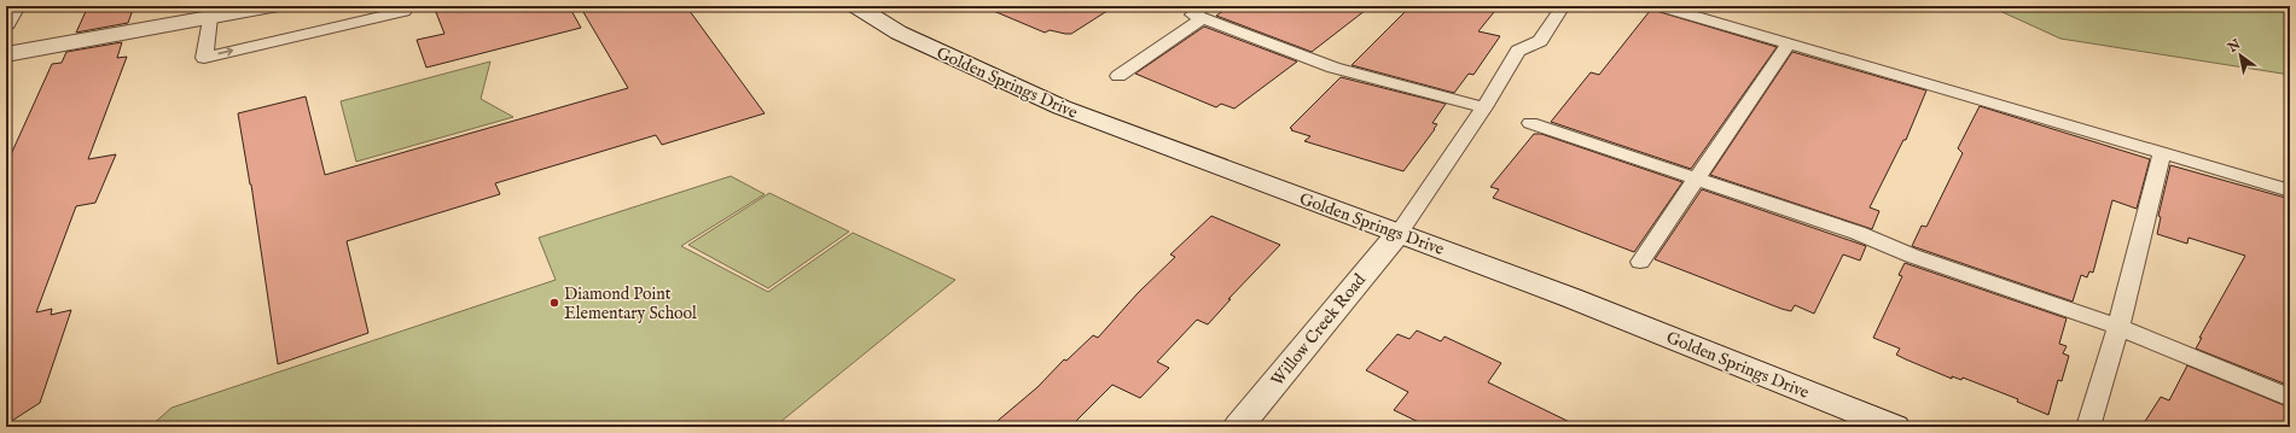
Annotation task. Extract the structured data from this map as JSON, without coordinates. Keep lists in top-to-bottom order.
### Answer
{
  "streets": {
    "main road": ["Golden Springs Drive", "Willow Creek Road"]
  },
  "crossings": [
    ["Golden Springs Drive", "Willow Creek Road"]
  ],
  "places": ["Diamond Point Elementary School"],
  "north": "top left"
}
